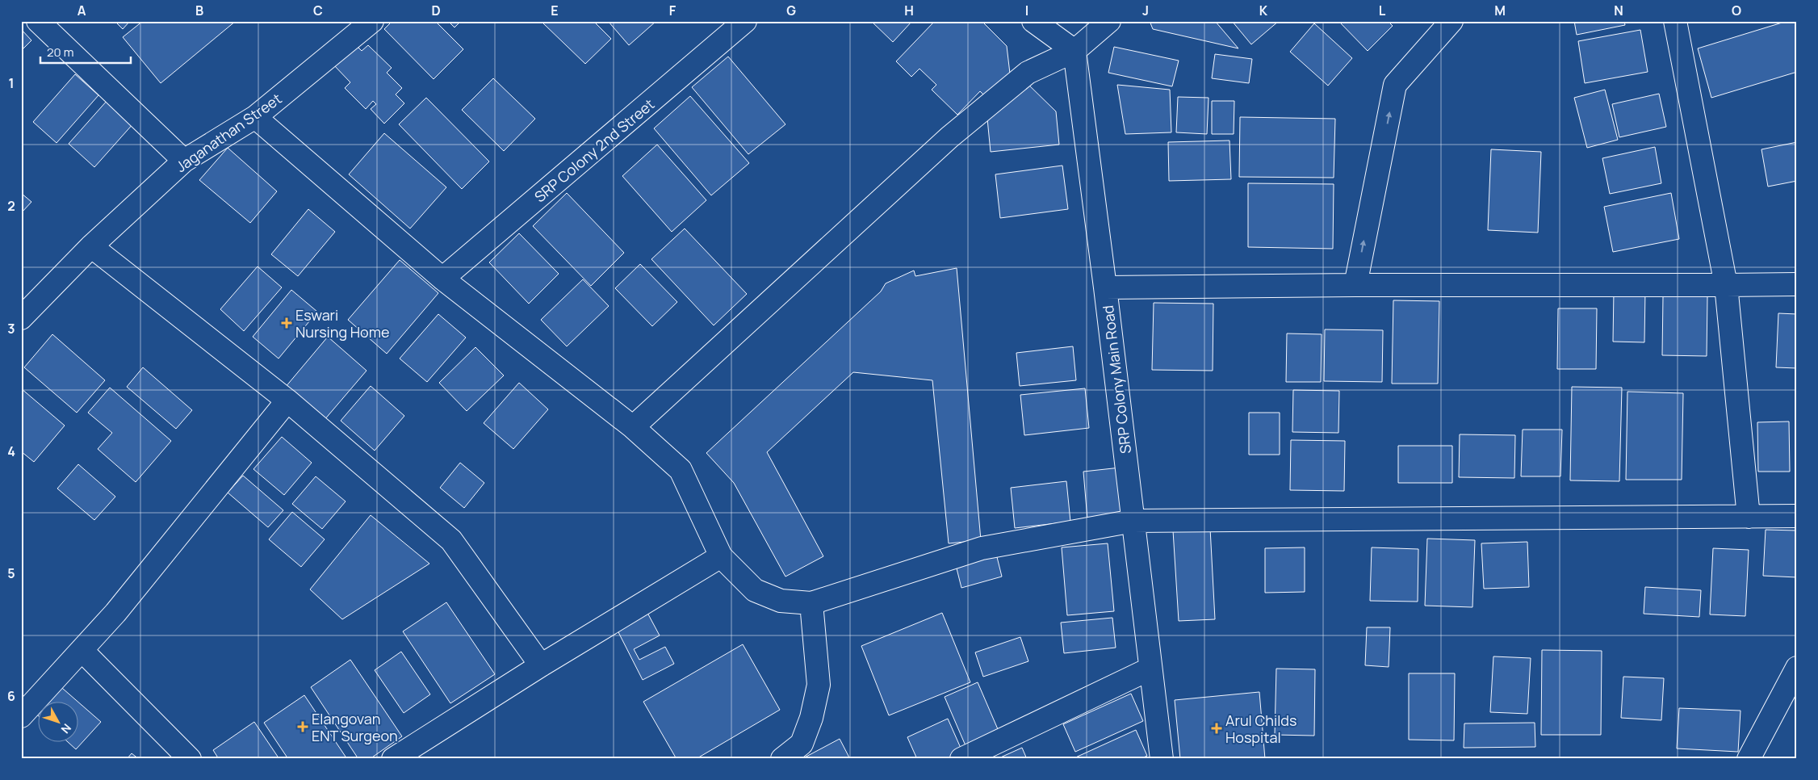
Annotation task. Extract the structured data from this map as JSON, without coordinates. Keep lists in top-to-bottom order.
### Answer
{
  "streets": {
    "street": ["Jaganathan Street", "SRP Colony 2nd Street", "SRP Colony Main Road"]
  },
  "places": {
    "health": ["Eswari Nursing Home", "Elangovan ENT Surgeon", "Arul Childs Hospital"]
  },
  "scale_bar": "20 m",
  "north": "bottom right",
  "grid": {
    "columns": [
      "A",
      "B",
      "C",
      "D",
      "E",
      "F",
      "G",
      "H",
      "I",
      "J",
      "K",
      "L",
      "M",
      "N",
      "O"
    ],
    "rows": [
      "1",
      "2",
      "3",
      "4",
      "5",
      "6"
    ]
  }
}
